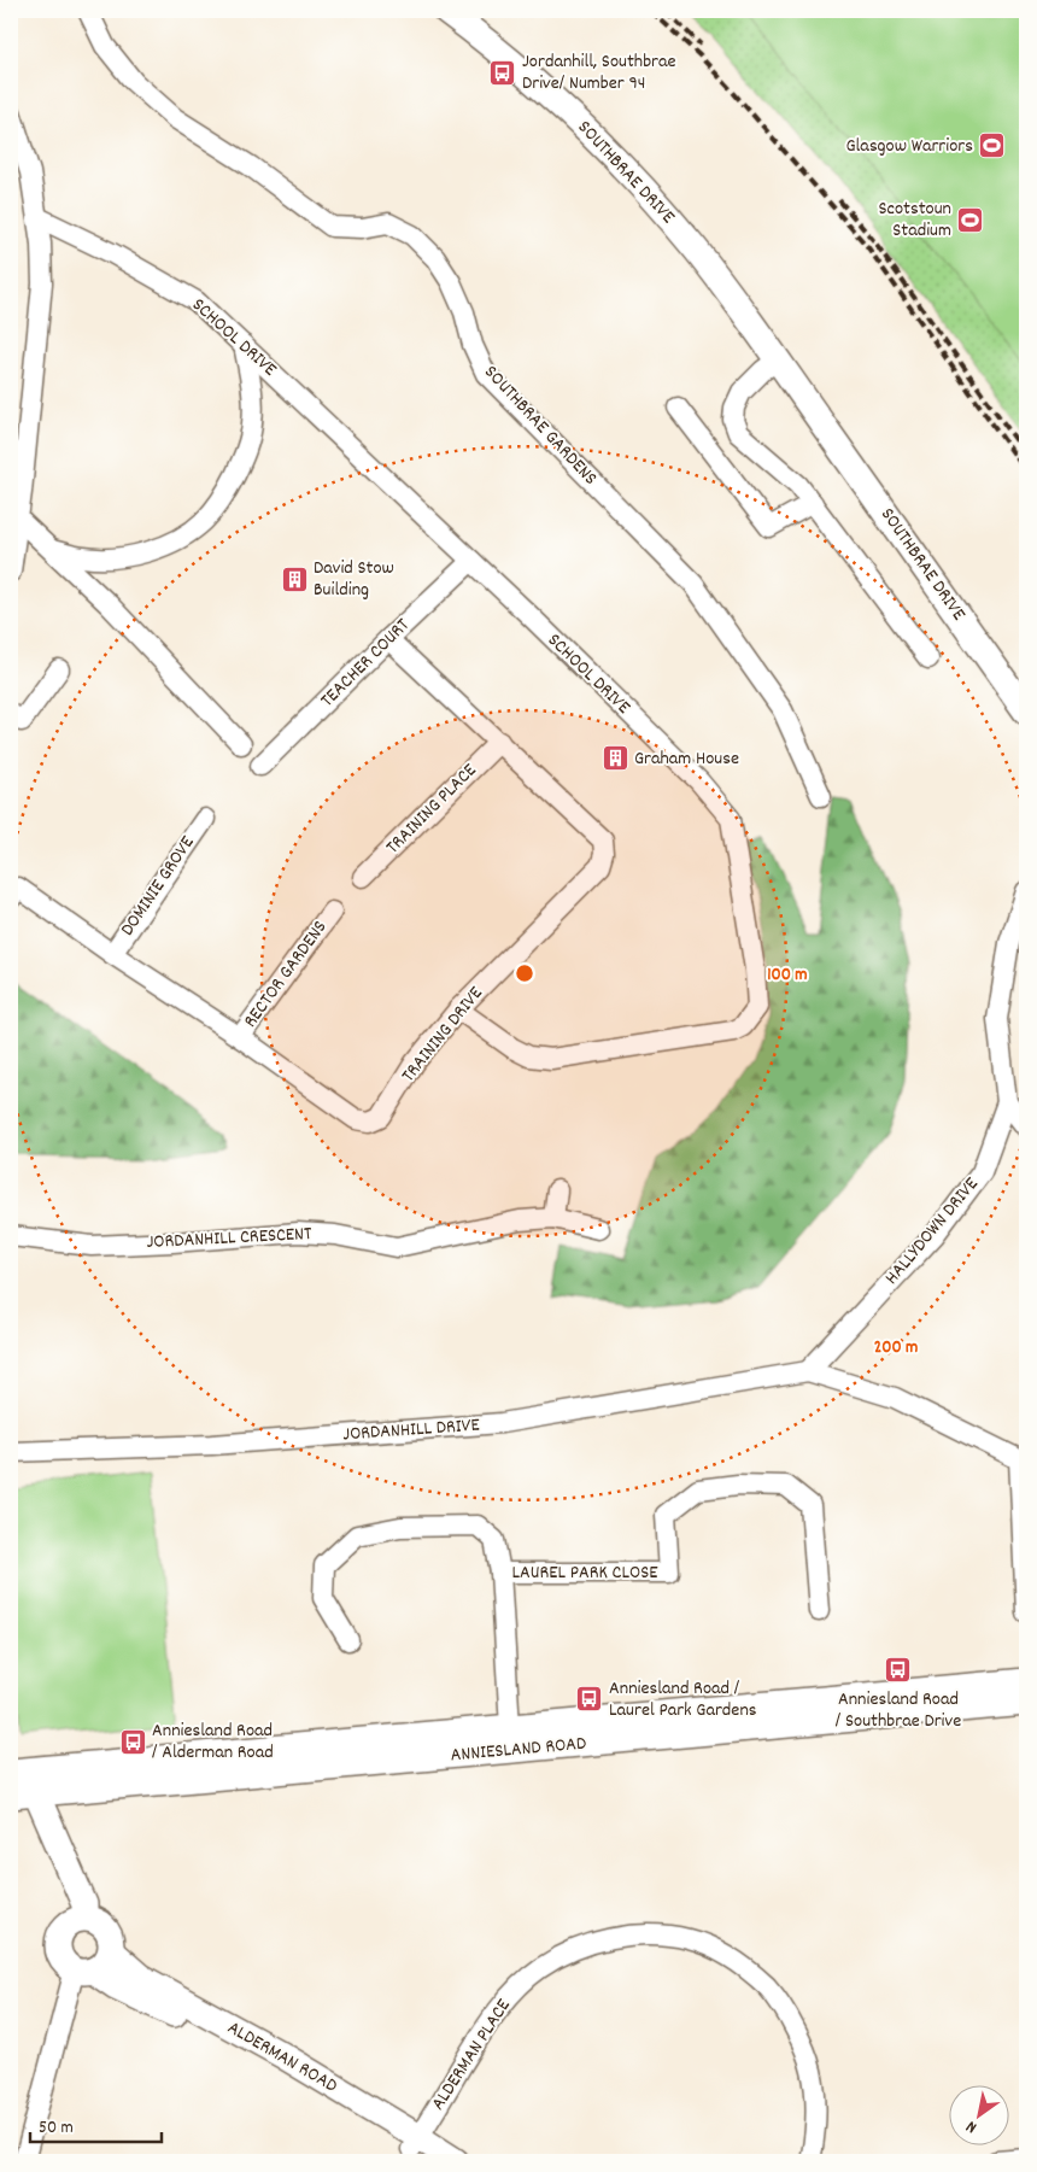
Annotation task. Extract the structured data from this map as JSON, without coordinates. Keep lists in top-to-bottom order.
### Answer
{
  "streets": {
    "street": [
      "SOUTHBRAE DRIVE",
      "SCHOOL DRIVE",
      "SOUTHBRAE GARDENS",
      "TEACHER COURT",
      "TRAINING PLACE",
      "DOMINIE GROVE",
      "RECTOR GARDENS",
      "TRAINING DRIVE",
      "HALLYDOWN DRIVE",
      "JORDANHILL CRESCENT",
      "JORDANHILL DRIVE",
      "LAUREL PARK CLOSE",
      "ANNIESLAND ROAD",
      "ALDERMAN PLACE",
      "ALDERMAN ROAD"
    ]
  },
  "crossings": [
    ["SCHOOL DRIVE", "TEACHER COURT"],
    ["SCHOOL DRIVE", "TRAINING DRIVE"],
    ["TEACHER COURT", "TRAINING DRIVE"],
    ["TRAINING PLACE", "TRAINING DRIVE"],
    ["DOMINIE GROVE", "TRAINING DRIVE"],
    ["RECTOR GARDENS", "TRAINING DRIVE"],
    ["HALLYDOWN DRIVE", "JORDANHILL DRIVE"],
    ["ALDERMAN PLACE", "ALDERMAN ROAD"]
  ],
  "places": {
    "bus stop": [
      "Jordanhill, Southbrae Drive/ Number 94",
      "Anniesland Road / Southbrae Drive",
      "Anniesland Road / Laurel Park Gardens",
      "Anniesland Road / Alderman Road"
    ],
    "sports": ["Glasgow Warriors", "Scotstoun Stadium"],
    "building": ["David Stow Building", "Graham House"]
  },
  "scale_bar": "50 m",
  "north": "bottom left",
  "rings": ["100 m", "200 m"]
}
